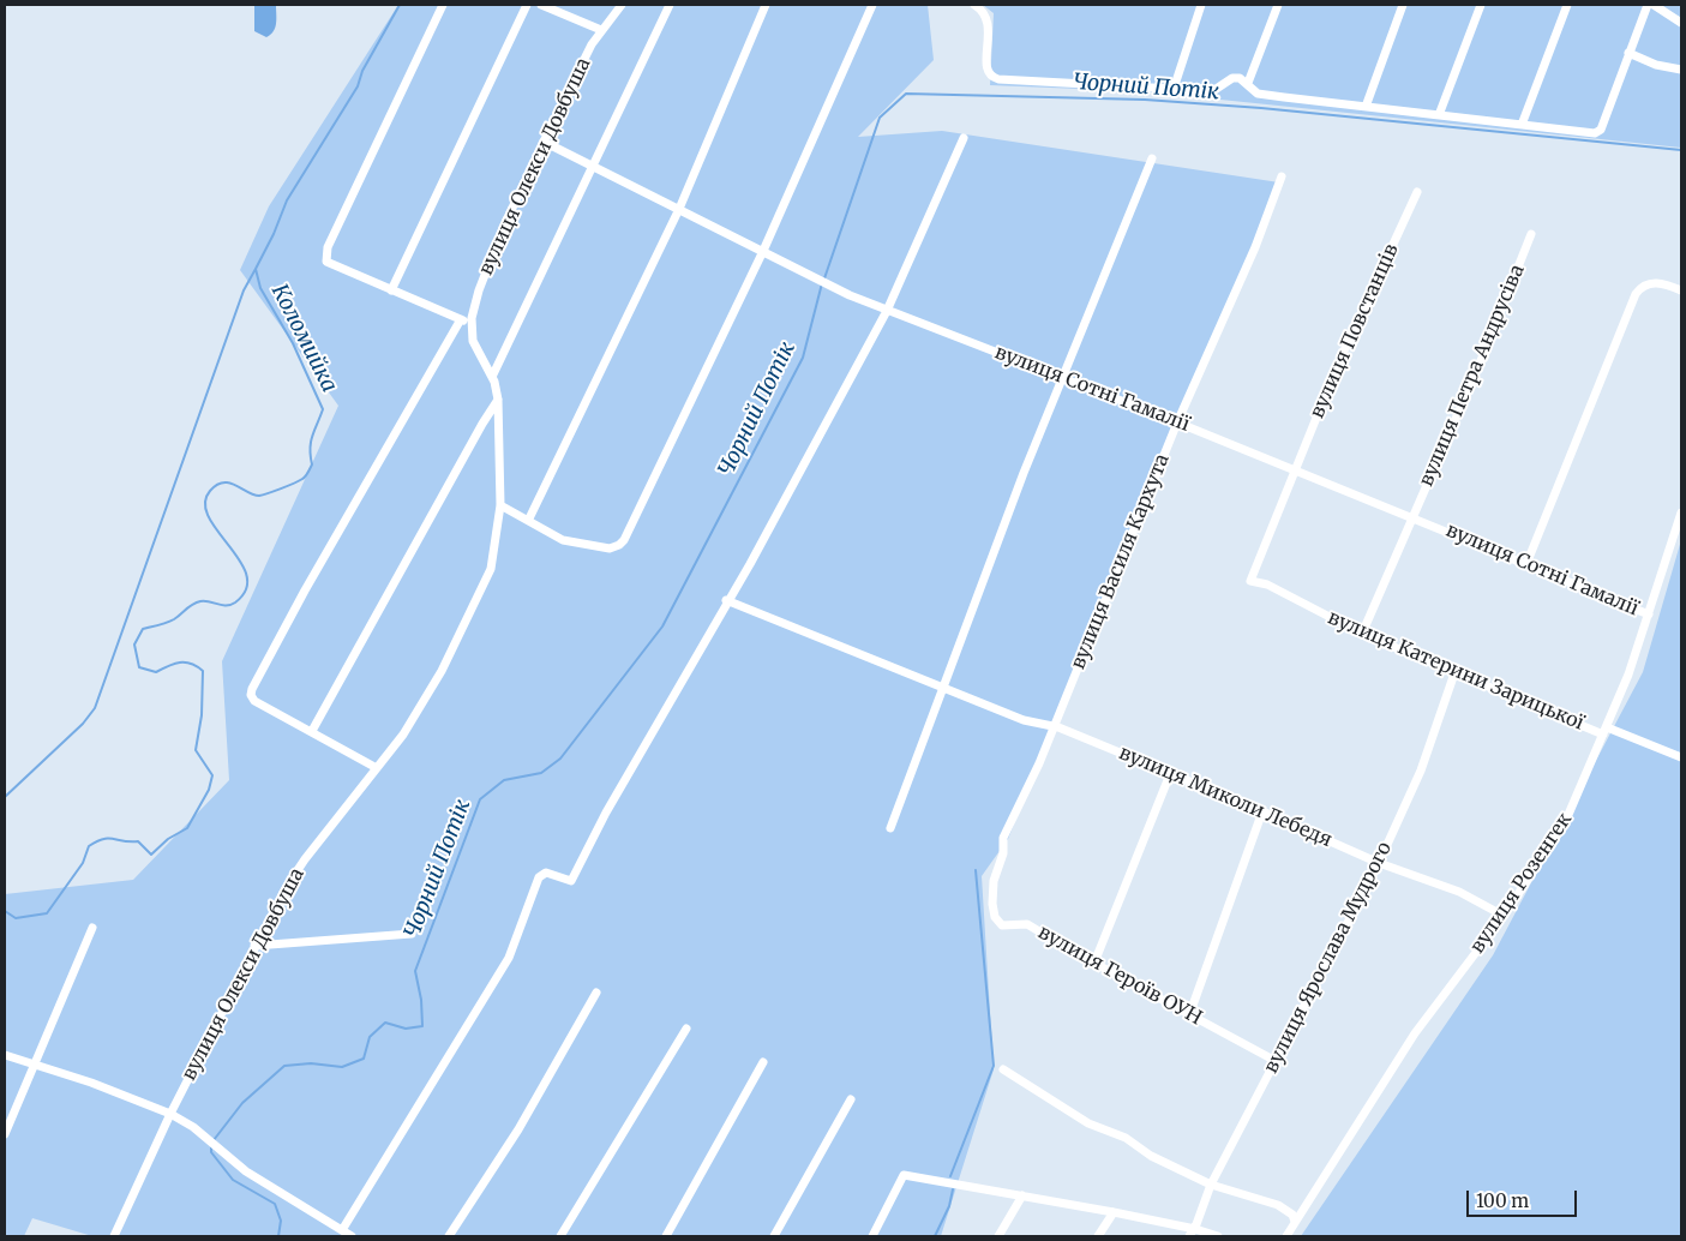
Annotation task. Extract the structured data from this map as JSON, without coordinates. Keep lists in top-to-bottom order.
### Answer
{
  "streets": {
    "street": [
      "вулиця Олекси Довбуша",
      "вулиця Повстанців",
      "вулиця Петра Андрусіва",
      "вулиця Сотні Гамалії",
      "вулиця Василя Кархута",
      "вулиця Катерини Зарицької",
      "вулиця Миколи Лебедя",
      "вулиця Розенгек",
      "вулиця Ярослава Мудрого",
      "вулиця Героїв ОУН"
    ]
  },
  "crossings": [
    ["вулиця Олекси Довбуша", "вулиця Сотні Гамалії"],
    ["вулиця Повстанців", "вулиця Сотні Гамалії"],
    ["вулиця Повстанців", "вулиця Катерини Зарицької"],
    ["вулиця Петра Андрусіва", "вулиця Сотні Гамалії"],
    ["вулиця Петра Андрусіва", "вулиця Катерини Зарицької"],
    ["вулиця Сотні Гамалії", "вулиця Василя Кархута"],
    ["вулиця Сотні Гамалії", "вулиця Катерини Зарицької"],
    ["вулиця Сотні Гамалії", "вулиця Розенгек"],
    ["вулиця Василя Кархута", "вулиця Миколи Лебедя"],
    ["вулиця Василя Кархута", "вулиця Героїв ОУН"],
    ["вулиця Катерини Зарицької", "вулиця Розенгек"],
    ["вулиця Катерини Зарицької", "вулиця Ярослава Мудрого"],
    ["вулиця Миколи Лебедя", "вулиця Розенгек"],
    ["вулиця Миколи Лебедя", "вулиця Ярослава Мудрого"],
    ["вулиця Ярослава Мудрого", "вулиця Героїв ОУН"]
  ],
  "water": ["Чорний Потік", "Коломийка"],
  "scale_bar": "100 m"
}
